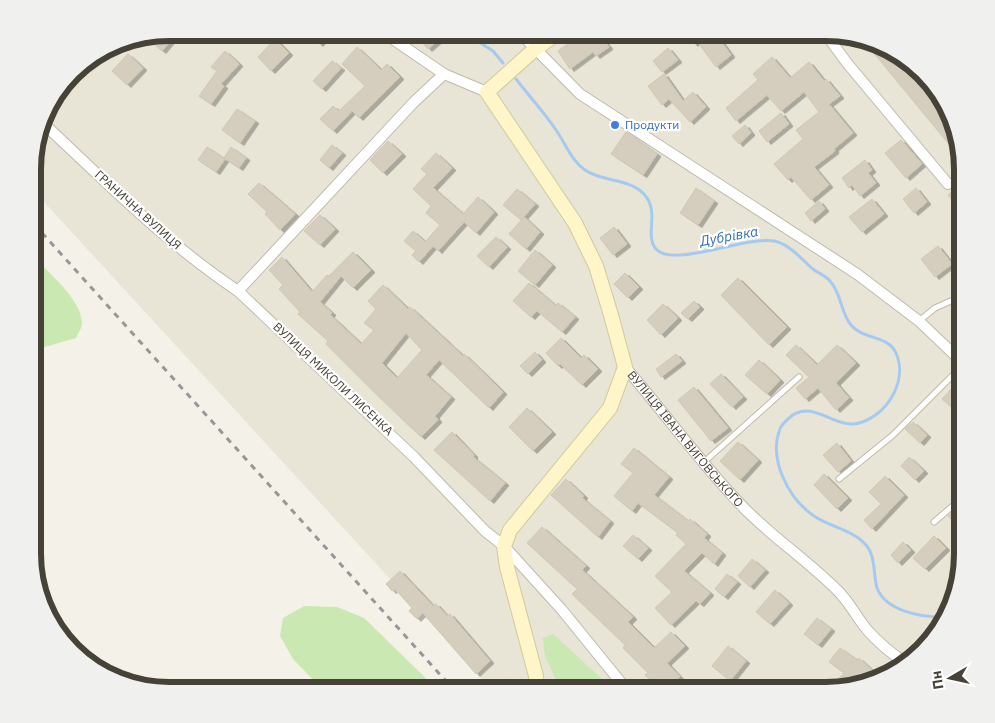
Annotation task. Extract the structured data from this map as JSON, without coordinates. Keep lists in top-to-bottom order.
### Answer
{
  "streets": {
    "main road": ["ВУЛИЦЯ ІВАНА ВИГОВСЬКОГО"],
    "street": ["ГРАНИЧНА ВУЛИЦЯ", "ВУЛИЦЯ МИКОЛИ ЛИСЕНКА"]
  },
  "crossings": [
    ["ГРАНИЧНА ВУЛИЦЯ", "ВУЛИЦЯ МИКОЛИ ЛИСЕНКА"]
  ],
  "water": ["Дубрівка"],
  "places": ["Продукти"],
  "north": "left"
}
